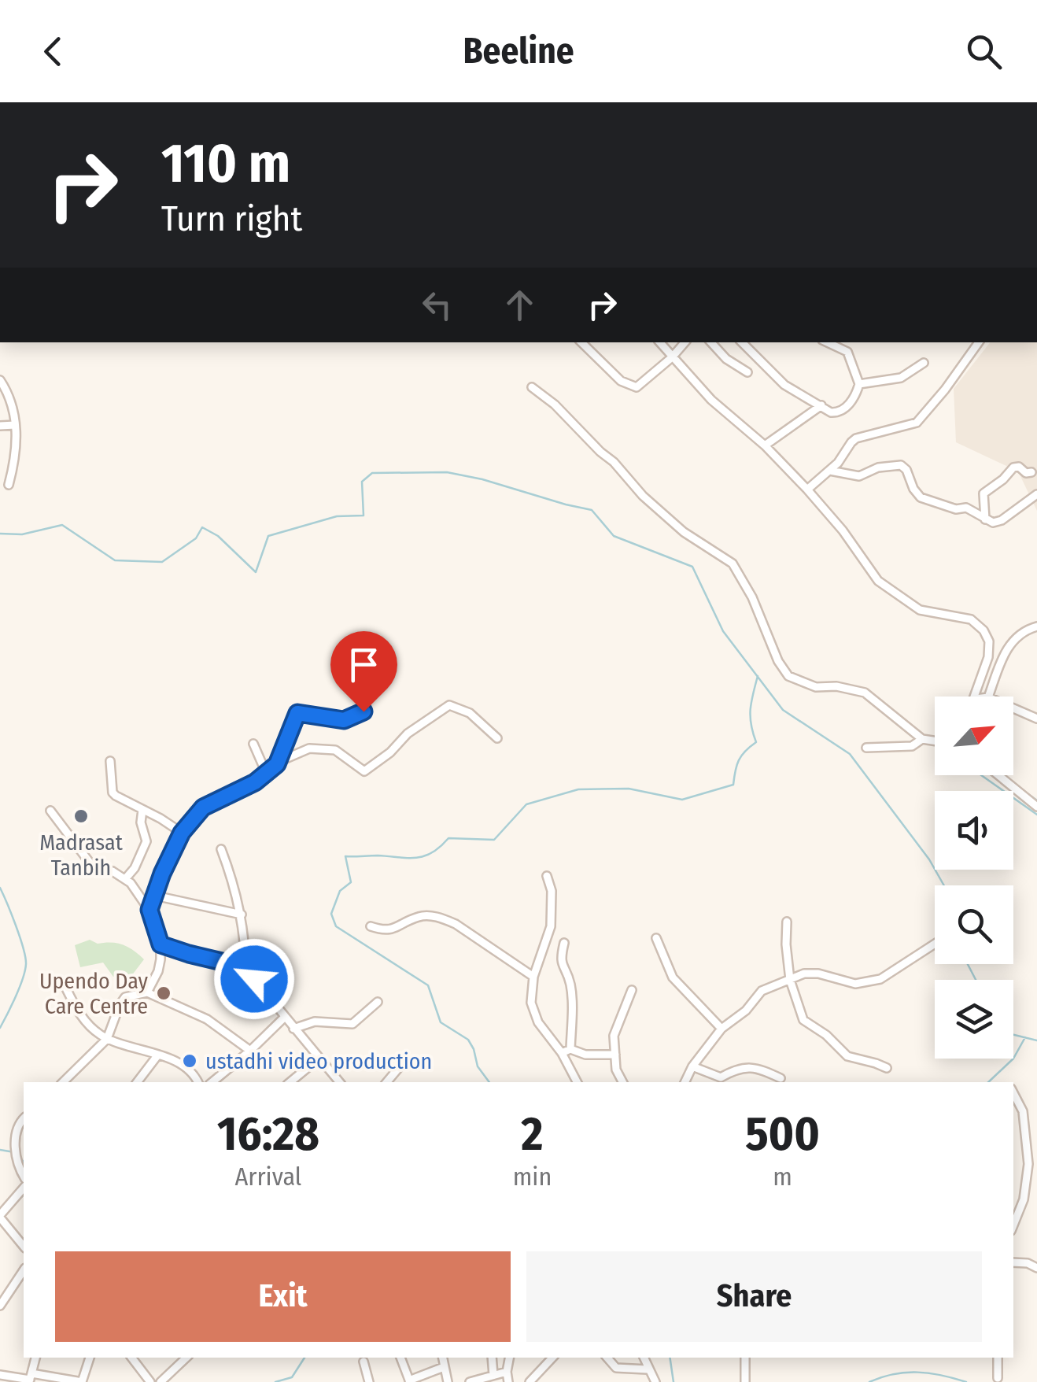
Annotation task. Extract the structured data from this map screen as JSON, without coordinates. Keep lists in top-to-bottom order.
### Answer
{
  "places": ["Madrasat Tanbih", "Upendo Day Care Centre", "ustadhi video production"],
  "north": "top right",
  "page": {
    "header": "Beeline",
    "turn": ["110 m", "Turn right"],
    "eta": [
      "16:28",
      "Arrival",
      "2",
      "min",
      "500",
      "m"
    ],
    "buttons": ["Exit", "Share"]
  }
}
